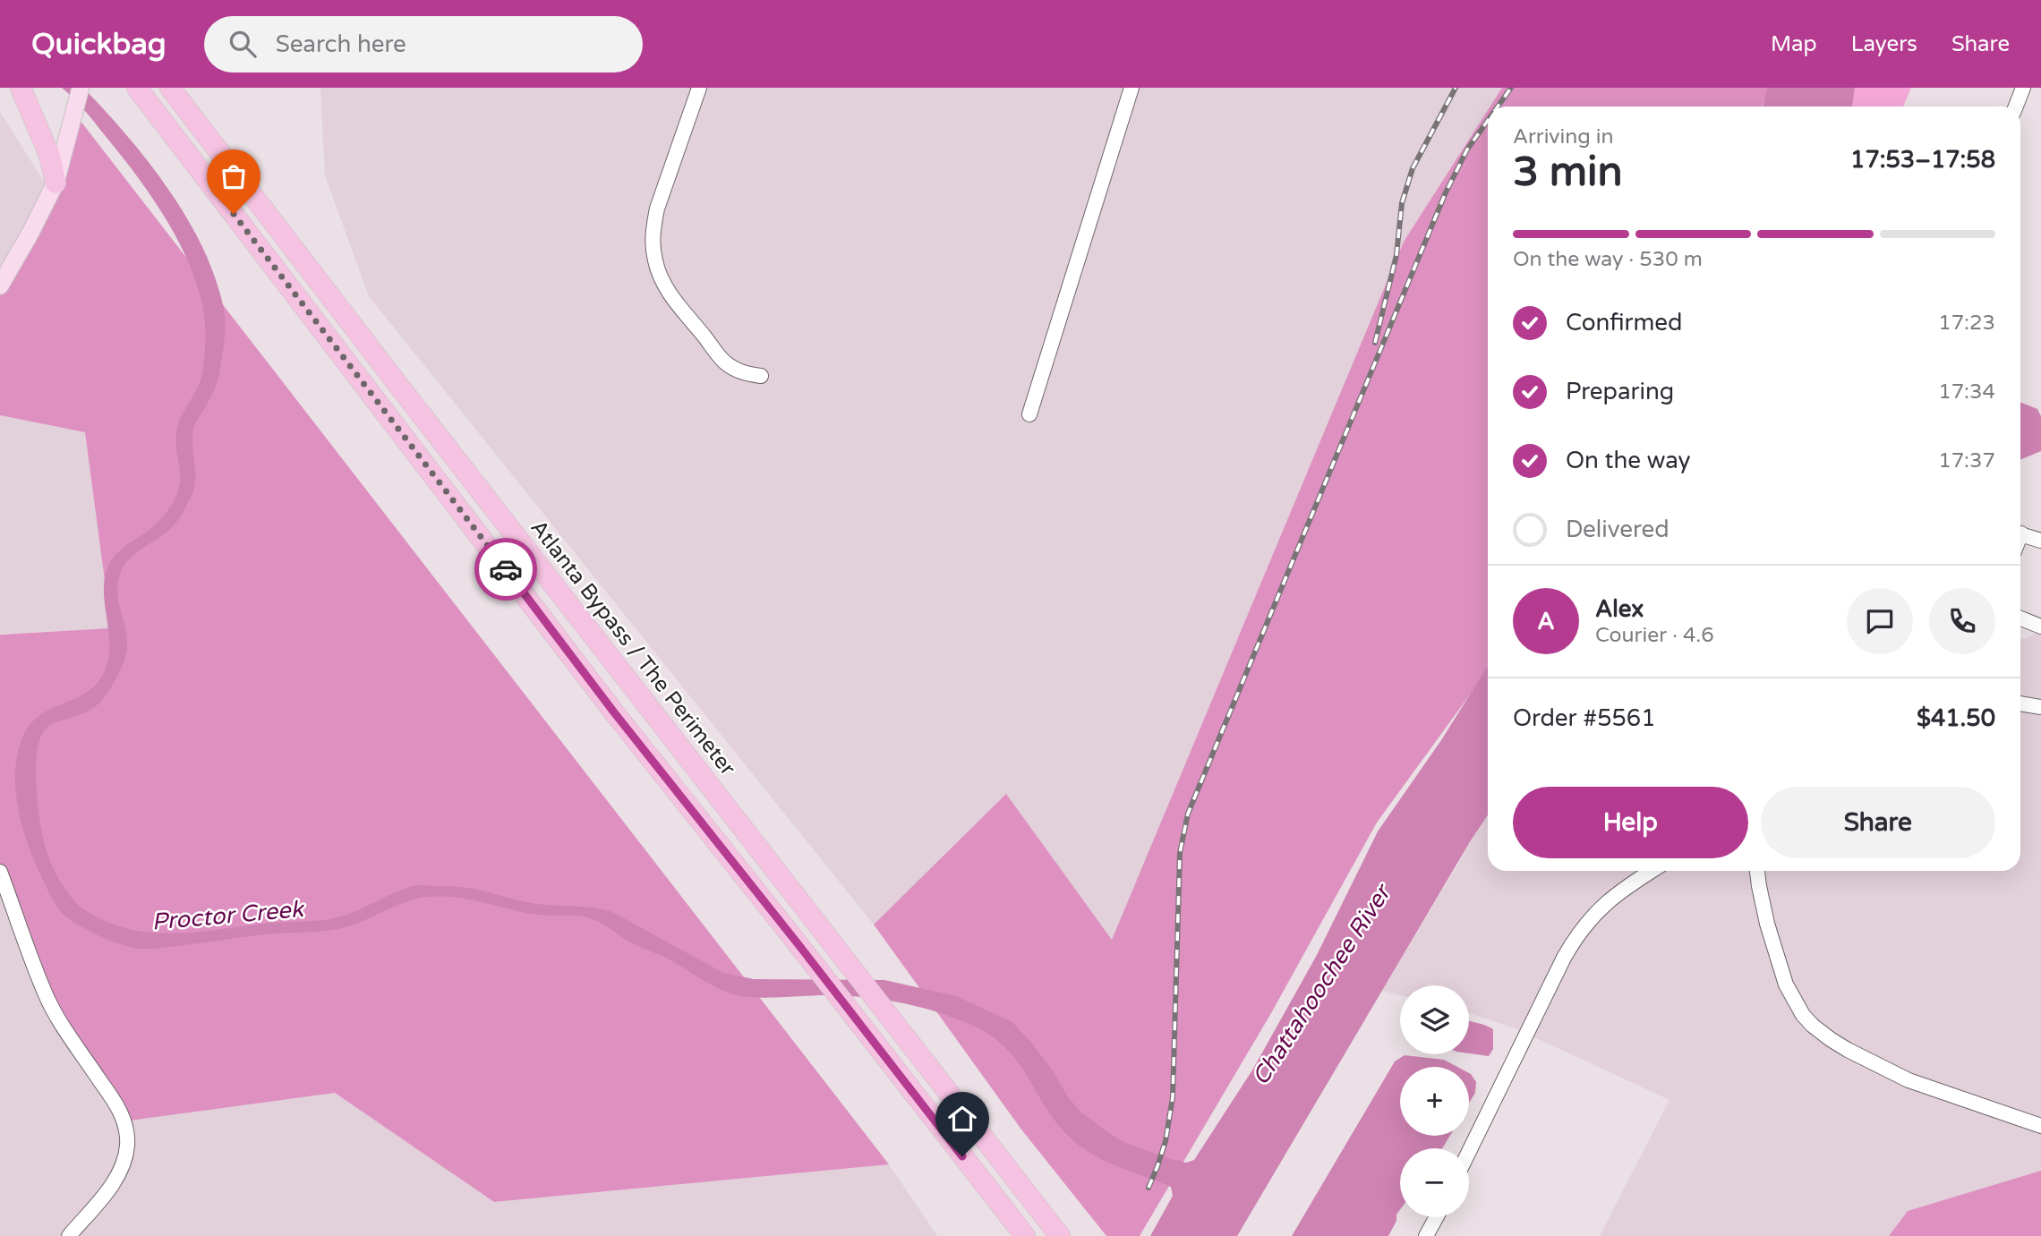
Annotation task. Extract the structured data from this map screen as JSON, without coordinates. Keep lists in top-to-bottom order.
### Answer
{
  "streets": {
    "highway": ["Atlanta Bypass / The Perimeter"]
  },
  "water": ["Proctor Creek", "Chattahoochee River"],
  "page": {
    "header": "Quickbag",
    "search": "Search here",
    "nav": ["Map", "Layers", "Share"],
    "heading": ["3 min", "Arriving in", "17:53–17:58"],
    "panel": [
      "Alex",
      "Courier · 4.6",
      "Order #5561",
      "$41.50"
    ],
    "bar": "On the way · 530 m",
    "list": [
      ["Confirmed", "17:23"],
      ["Preparing", "17:34"],
      ["On the way", "17:37"],
      "Delivered"
    ],
    "round": "A",
    "buttons": ["Help", "Share"],
    "map_buttons": ["+", "−"]
  }
}
